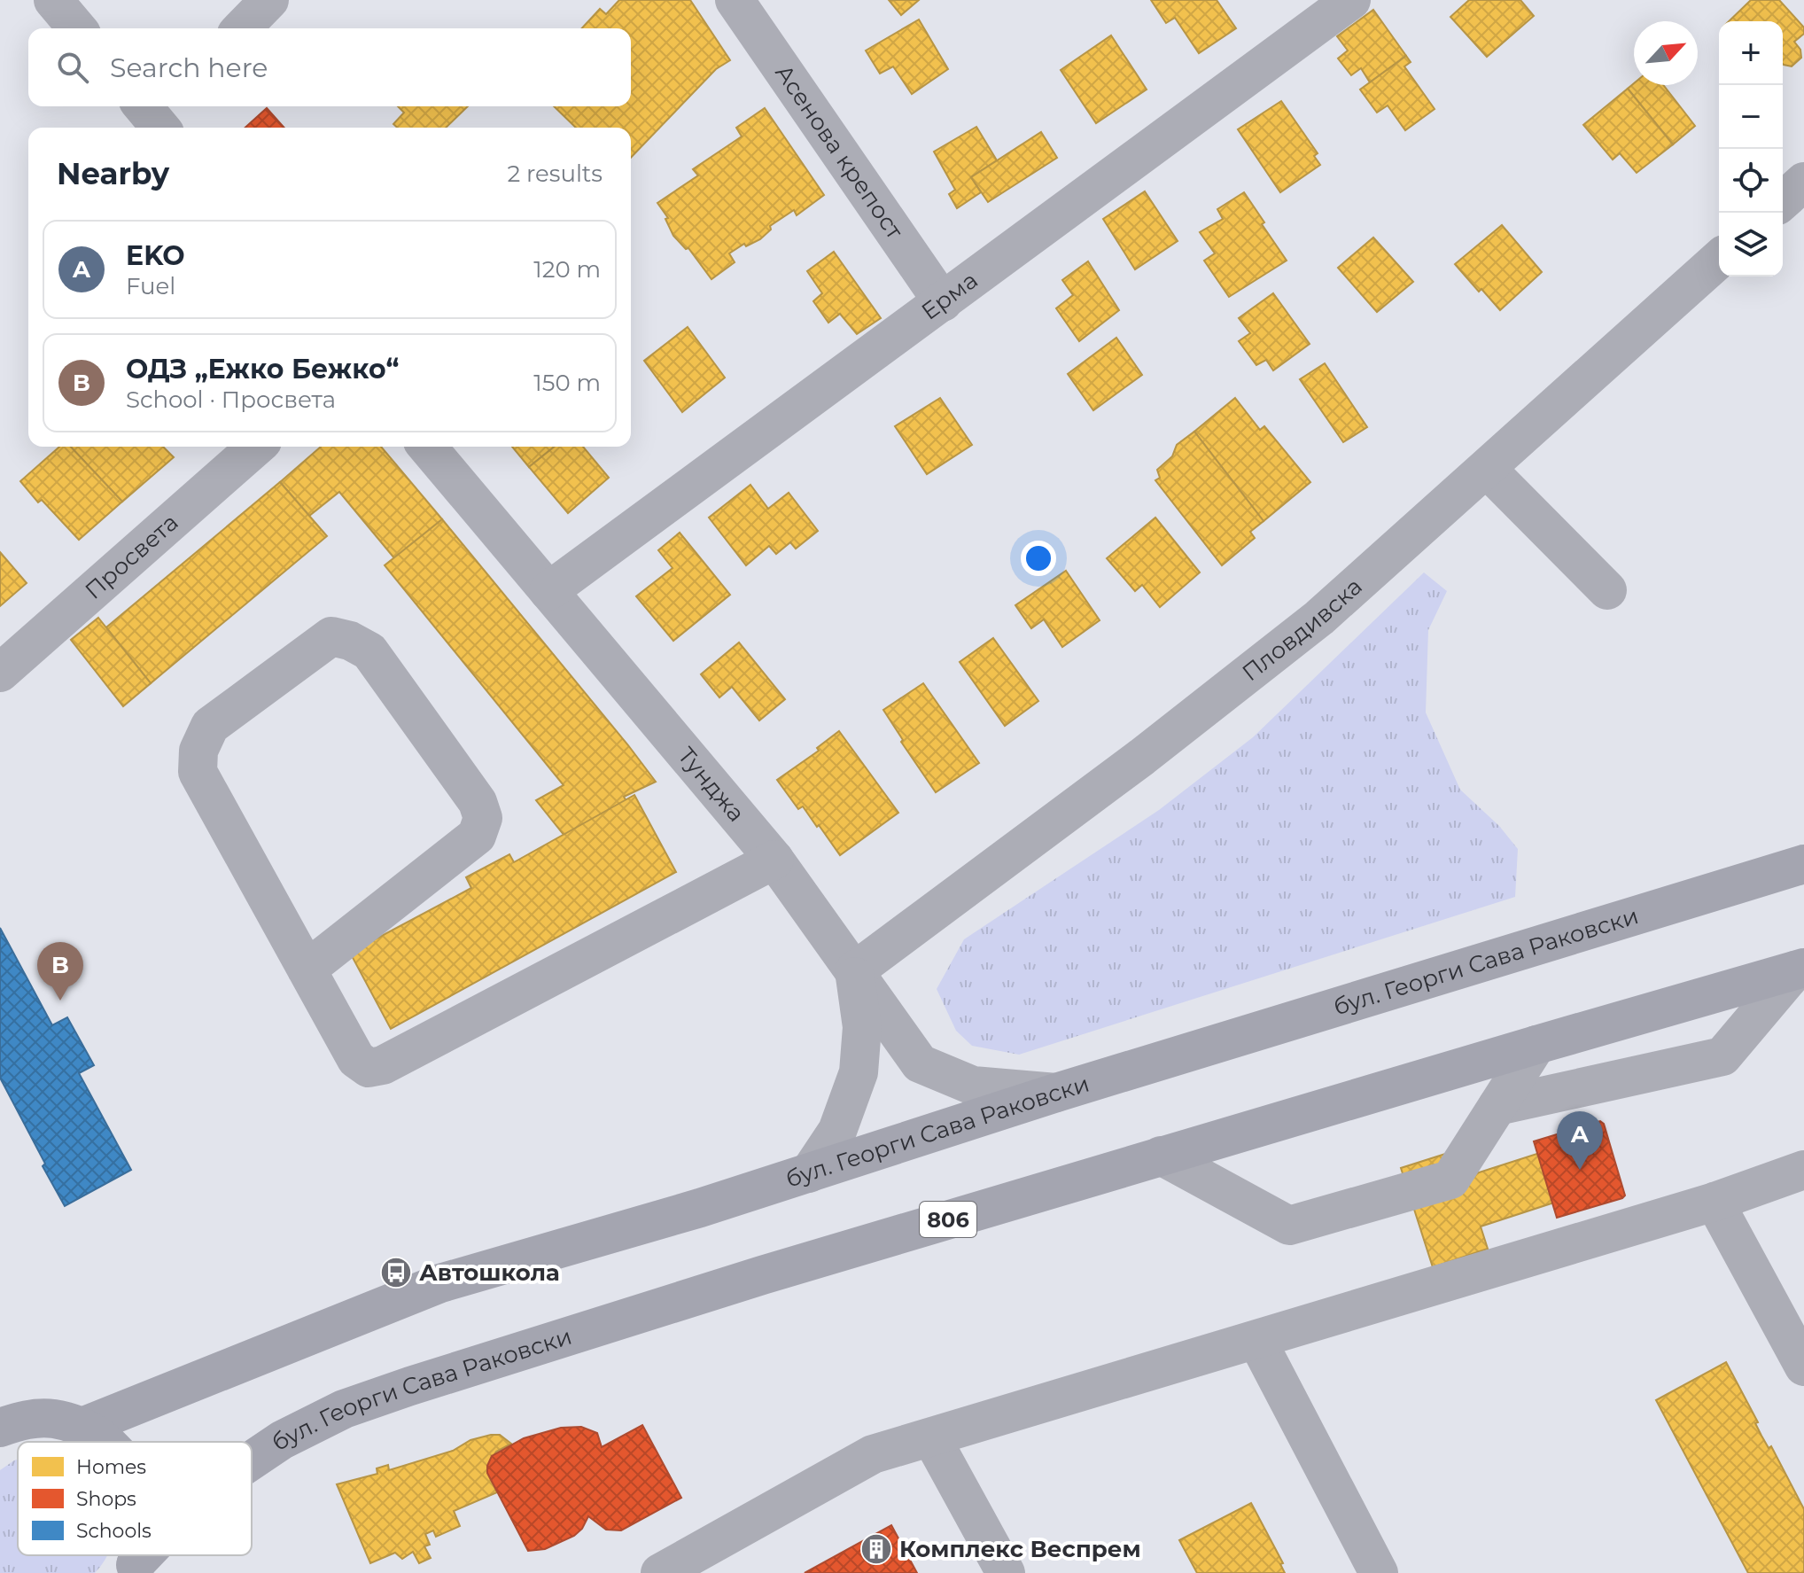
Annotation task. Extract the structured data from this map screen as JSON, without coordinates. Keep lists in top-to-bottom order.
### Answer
{
  "streets": {
    "main road": ["бул. Георги Сава Раковски", "806"],
    "street": [
      "Асенова крепост",
      "Ерма",
      "Просвета",
      "Пловдивска",
      "Тунджа"
    ]
  },
  "crossings": [
    ["Асенова крепост", "Ерма"],
    ["Ерма", "Тунджа"],
    ["Пловдивска", "Тунджа"],
    ["Тунджа", "бул. Георги Сава Раковски"],
    ["бул. Георги Сава Раковски", "806"]
  ],
  "places": {
    "bus stop": ["Автошкола"],
    "building": ["Комплекс Веспрем"]
  },
  "legend": ["Homes", "Shops", "Schools"],
  "north": "top right",
  "page": {
    "map_buttons": ["+", "−"],
    "search": "Search here",
    "heading": ["Nearby", "2 results"],
    "list": [
      {
        "mark": "A",
        "name": "EKO",
        "note": "Fuel",
        "value": "120 m"
      },
      {
        "mark": "B",
        "name": "ОДЗ „Ежко Бежко“",
        "note": "School · Просвета",
        "value": "150 m"
      }
    ],
    "pins": ["B", "A"]
  }
}
